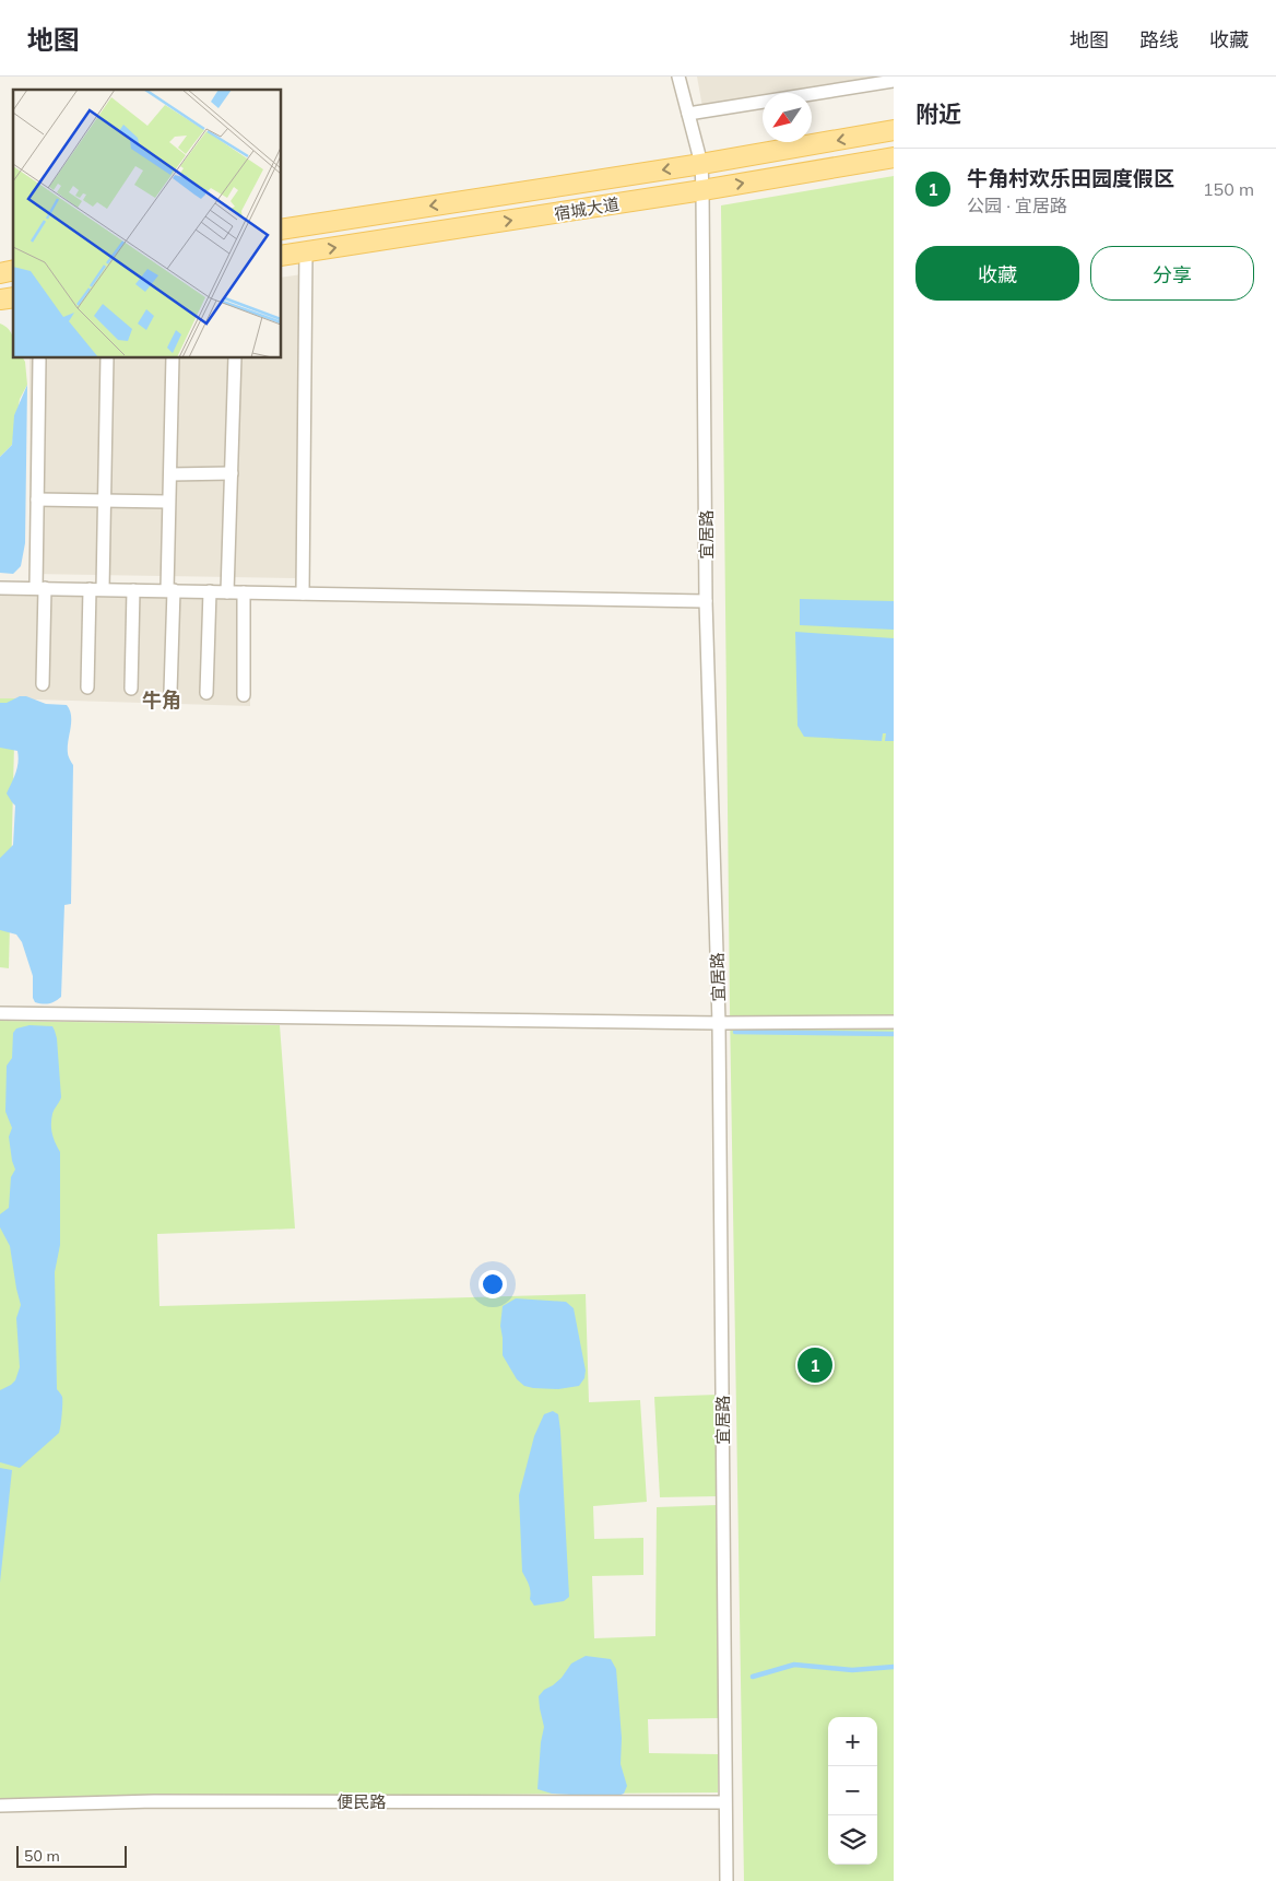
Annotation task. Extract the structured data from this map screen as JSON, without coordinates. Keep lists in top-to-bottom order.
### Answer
{
  "streets": {
    "main road": ["宿城大道"],
    "street": ["宜居路", "便民路"]
  },
  "crossings": [
    ["宿城大道", "宜居路"],
    ["宜居路", "便民路"]
  ],
  "districts": ["牛角"],
  "scale_bar": "50 m",
  "north": "bottom left",
  "page": {
    "header": "地图",
    "nav": ["地图", "路线", "收藏"],
    "heading": "附近",
    "list": [
      {
        "mark": "1",
        "name": "牛角村欢乐田园度假区",
        "note": "公园 · 宜居路",
        "value": "150 m"
      }
    ],
    "buttons": ["收藏", "分享"],
    "pins": "1",
    "map_buttons": ["+", "−"],
    "scale": "50 m"
  }
}
